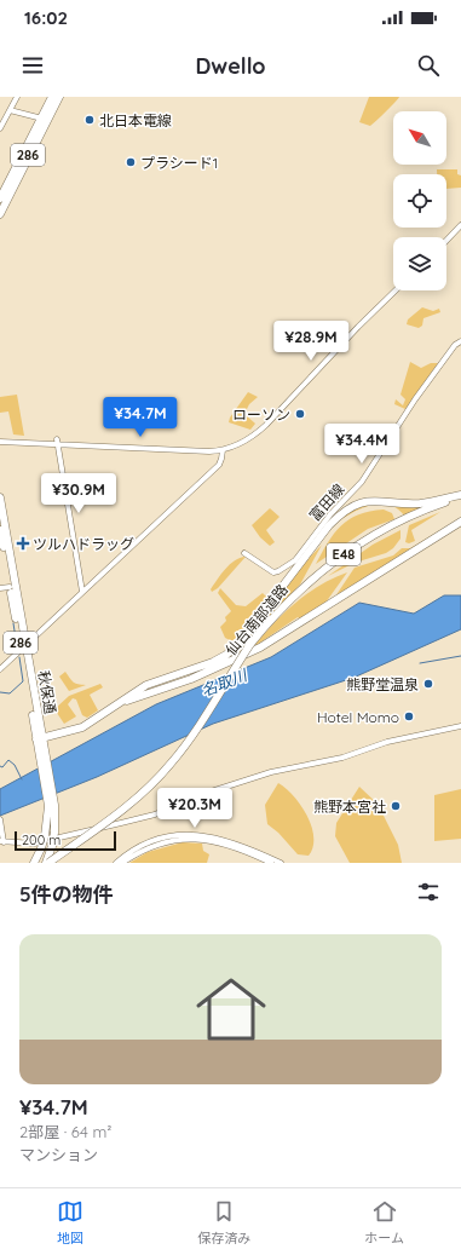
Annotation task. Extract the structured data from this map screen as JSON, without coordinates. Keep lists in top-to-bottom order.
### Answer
{
  "streets": {
    "highway": [
      "286",
      "E48",
      "仙台南部道路",
      "秋保通"
    ],
    "street": ["富田線"]
  },
  "crossings": [
    ["仙台南部道路", "秋保通"]
  ],
  "water": ["名取川"],
  "places": {
    "other": [
      "北日本電線",
      "プラシード1",
      "ローソン",
      "熊野堂温泉",
      "Hotel Momo",
      "熊野本宮社"
    ],
    "health": ["ツルハドラッグ"]
  },
  "scale_bar": "200 m",
  "north": "top left",
  "page": {
    "status": "16:02",
    "header": "Dwello",
    "price": [
      "¥28.9M",
      "¥34.7M",
      "¥34.4M",
      "¥30.9M",
      "¥20.3M"
    ],
    "scale": "200 m",
    "heading": "5件の物件",
    "list": [
      {
        "name": "¥34.7M",
        "note": "2部屋 · 64 m² · マンション"
      }
    ],
    "tabs": ["地図", "保存済み", "ホーム"]
  }
}
